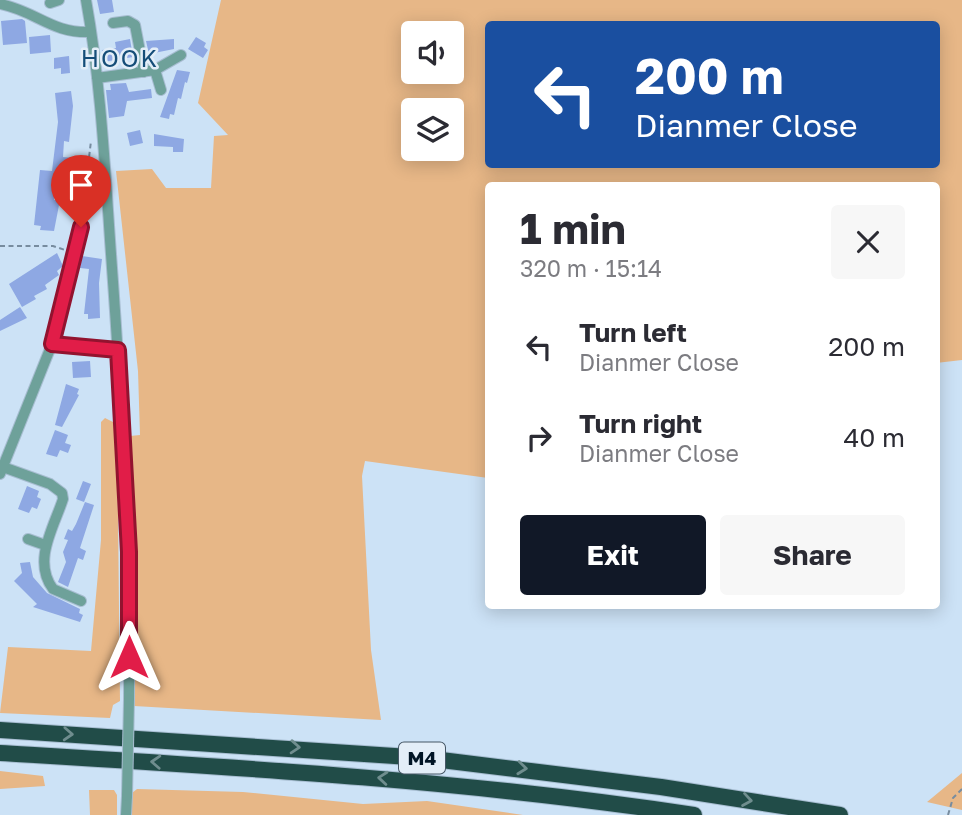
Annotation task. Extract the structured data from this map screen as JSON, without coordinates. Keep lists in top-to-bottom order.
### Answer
{
  "streets": {
    "highway": ["M4"]
  },
  "districts": ["HOOK"],
  "page": {
    "turn": ["200 m", "Dianmer Close"],
    "heading": ["1 min", "320 m · 15:14"],
    "list": [
      {
        "name": "Turn left",
        "note": "Dianmer Close",
        "value": "200 m"
      },
      {
        "name": "Turn right",
        "note": "Dianmer Close",
        "value": "40 m"
      }
    ],
    "buttons": ["Exit", "Share"]
  }
}
